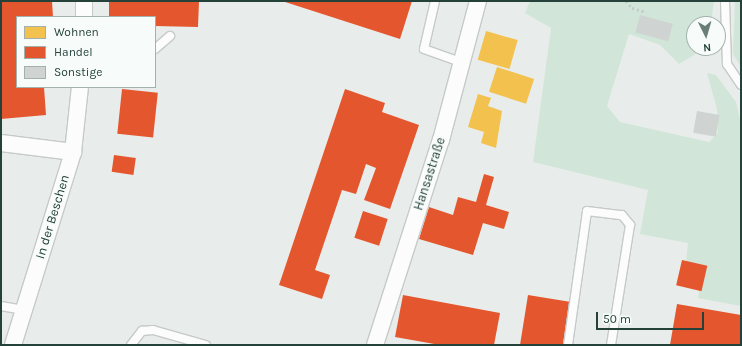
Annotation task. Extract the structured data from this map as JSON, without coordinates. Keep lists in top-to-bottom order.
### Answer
{
  "streets": {
    "street": ["Hansastraße", "In der Beschen"]
  },
  "legend": ["Wohnen", "Handel", "Sonstige"],
  "scale_bar": "50 m",
  "north": "bottom"
}
